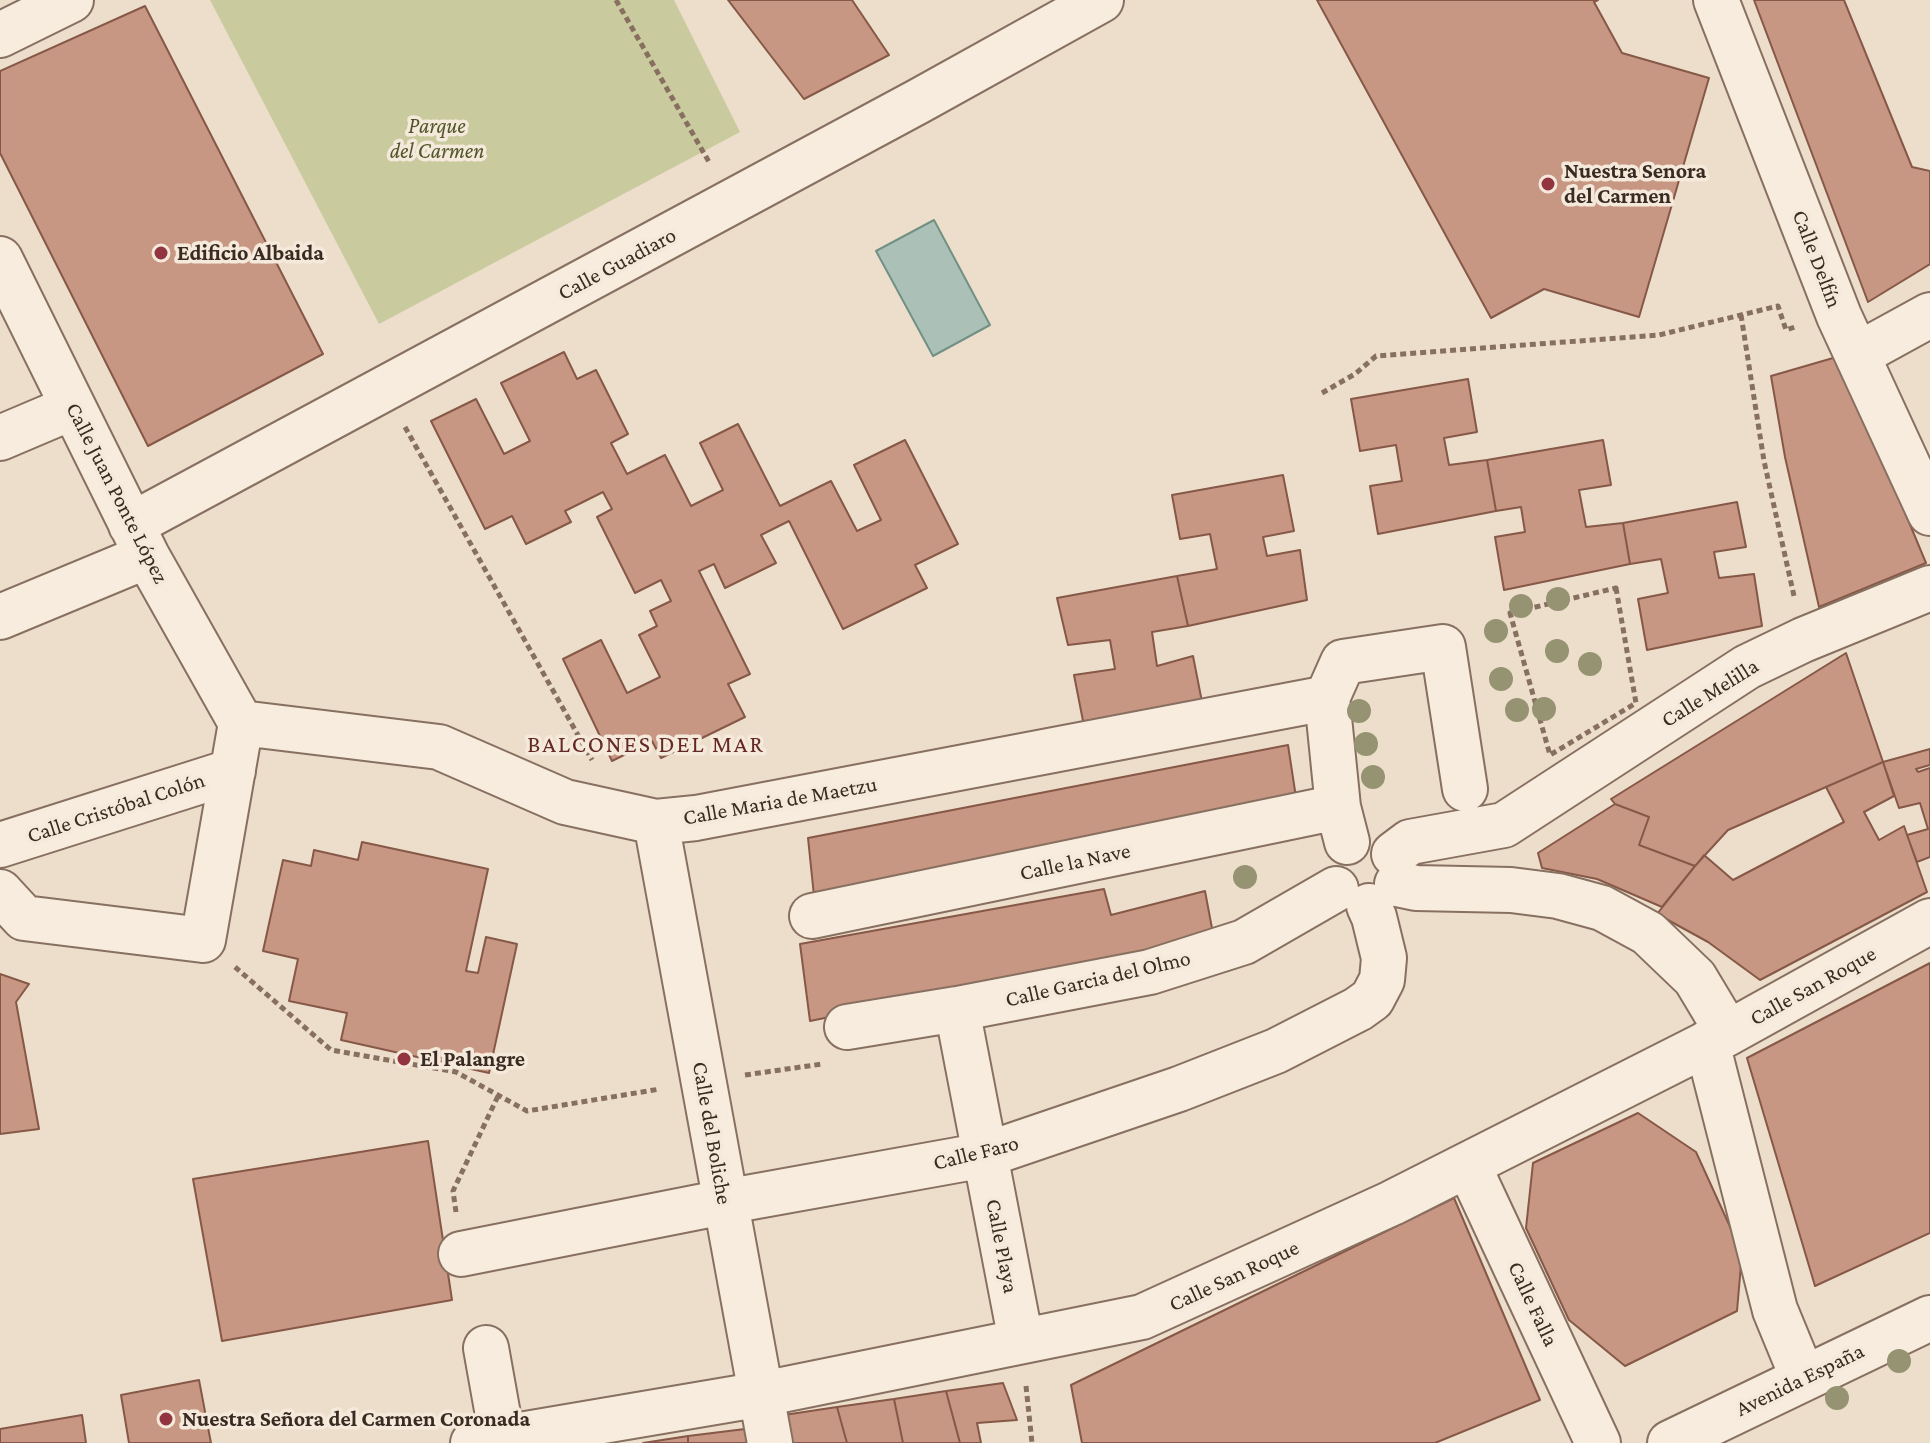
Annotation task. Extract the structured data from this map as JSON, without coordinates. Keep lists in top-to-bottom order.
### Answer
{
  "streets": {
    "street": [
      "Calle Delfín",
      "Calle Guadiaro",
      "Calle Juan Ponte López",
      "Calle Melilla",
      "Calle Maria de Maetzu",
      "Calle Cristóbal Colón",
      "Calle la Nave",
      "Calle Garcia del Olmo",
      "Calle San Roque",
      "Calle del Boliche",
      "Calle Faro",
      "Calle Playa",
      "Calle Falla",
      "Avenida España"
    ]
  },
  "crossings": [
    ["Calle Guadiaro", "Calle Juan Ponte López"],
    ["Calle Juan Ponte López", "Calle Maria de Maetzu"],
    ["Calle Juan Ponte López", "Calle Cristóbal Colón"],
    ["Calle Melilla", "Calle la Nave"],
    ["Calle Melilla", "Calle Garcia del Olmo"],
    ["Calle Melilla", "Calle Faro"],
    ["Calle Maria de Maetzu", "Calle Cristóbal Colón"],
    ["Calle Maria de Maetzu", "Calle del Boliche"],
    ["Calle la Nave", "Calle Garcia del Olmo"],
    ["Calle la Nave", "Calle Faro"],
    ["Calle Garcia del Olmo", "Calle Faro"],
    ["Calle Garcia del Olmo", "Calle Playa"],
    ["Calle San Roque", "Calle del Boliche"],
    ["Calle San Roque", "Calle Playa"],
    ["Calle San Roque", "Calle Falla"],
    ["Calle del Boliche", "Calle Faro"],
    ["Calle Faro", "Calle Playa"]
  ],
  "districts": ["BALCONES DEL MAR"],
  "parks": ["Parque del Carmen"],
  "places": [
    "Nuestra Senora del Carmen",
    "Edificio Albaida",
    "El Palangre",
    "Nuestra Señora del Carmen Coronada"
  ]
}
